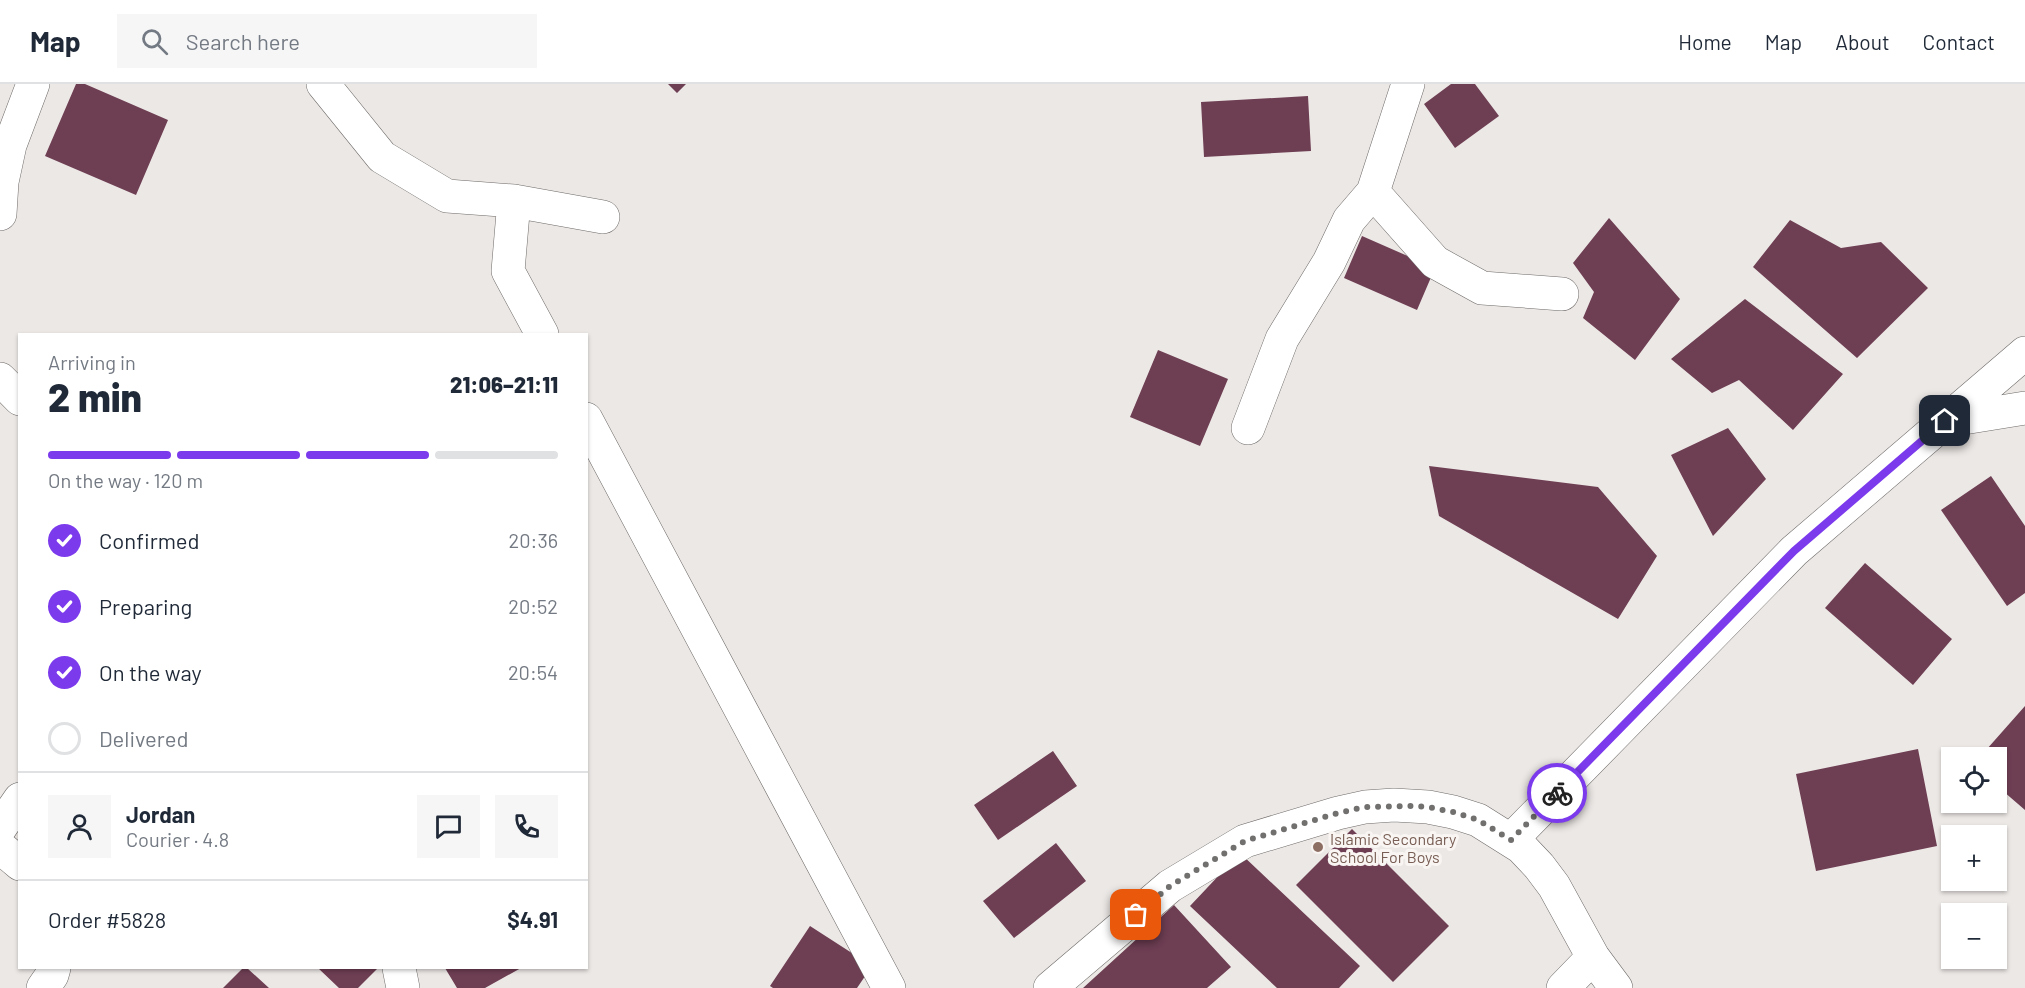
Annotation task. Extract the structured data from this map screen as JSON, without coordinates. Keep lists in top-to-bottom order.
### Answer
{
  "places": ["Islamic Secondary School For Boys"],
  "page": {
    "header": "Map",
    "search": "Search here",
    "nav": [
      "Home",
      "Map",
      "About",
      "Contact"
    ],
    "heading": ["2 min", "Arriving in", "21:06–21:11"],
    "panel": [
      "Jordan",
      "Courier · 4.8",
      "Order #5828",
      "$4.91"
    ],
    "bar": "On the way · 120 m",
    "list": [
      ["Confirmed", "20:36"],
      ["Preparing", "20:52"],
      ["On the way", "20:54"],
      "Delivered"
    ],
    "map_buttons": ["+", "−"]
  }
}
